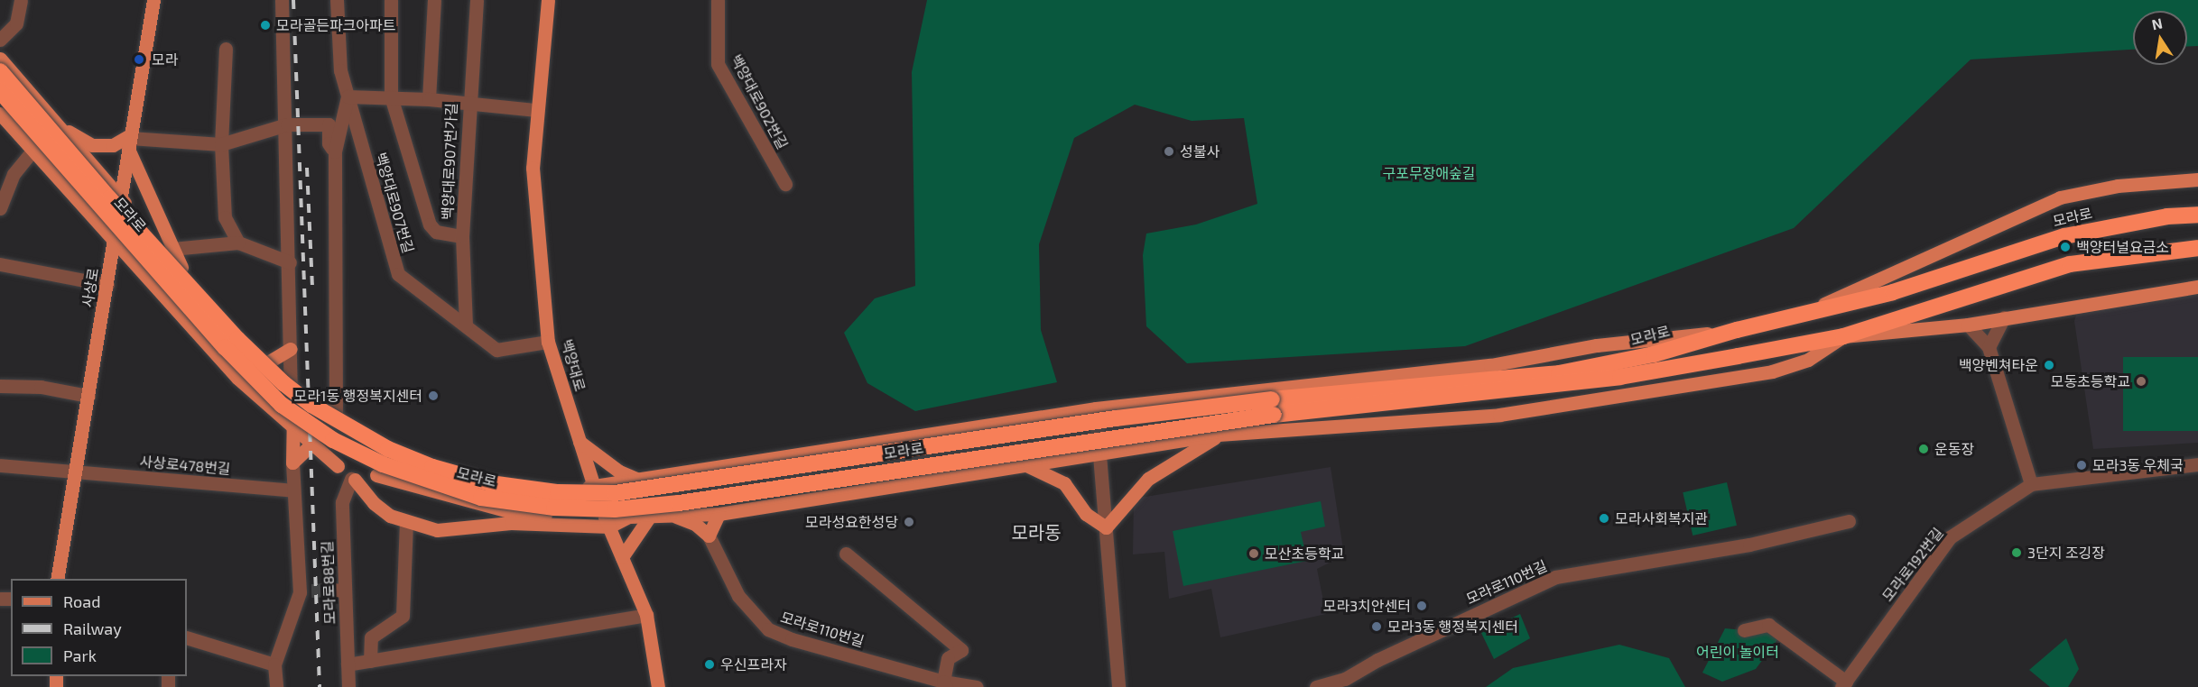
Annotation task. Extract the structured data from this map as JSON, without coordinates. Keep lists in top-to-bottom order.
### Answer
{
  "streets": {
    "highway": ["모라로"],
    "main road": ["사상로", "백양대로"],
    "street": [
      "백양대로902번길",
      "백양대로907번가길",
      "백양대로907번길",
      "사상로478번길",
      "모라로192번길",
      "모라로88번길",
      "모라로110번길"
    ]
  },
  "crossings": [
    ["백양대로907번가길", "백양대로907번길"],
    ["백양대로907번길", "백양대로"],
    ["모라로", "사상로"],
    ["모라로", "백양대로"],
    ["모라로", "모라로88번길"],
    ["사상로", "사상로478번길"]
  ],
  "districts": ["모라동"],
  "parks": ["구포무장애숲길", "어린이 놀이터"],
  "places": [
    "모라골든파크아파트",
    "모라",
    "성불사",
    "백양터널요금소",
    "백양벤쳐타운",
    "모동초등학교",
    "모라1동 행정복지센터",
    "운동장",
    "모라3동 우체국",
    "모라사회복지관",
    "모라성요한성당",
    "3단지 조깅장",
    "모산초등학교",
    "모라3치안센터",
    "모라3동 행정복지센터",
    "우신프라자"
  ],
  "legend": ["Road", "Railway", "Park"],
  "north": "top"
}
